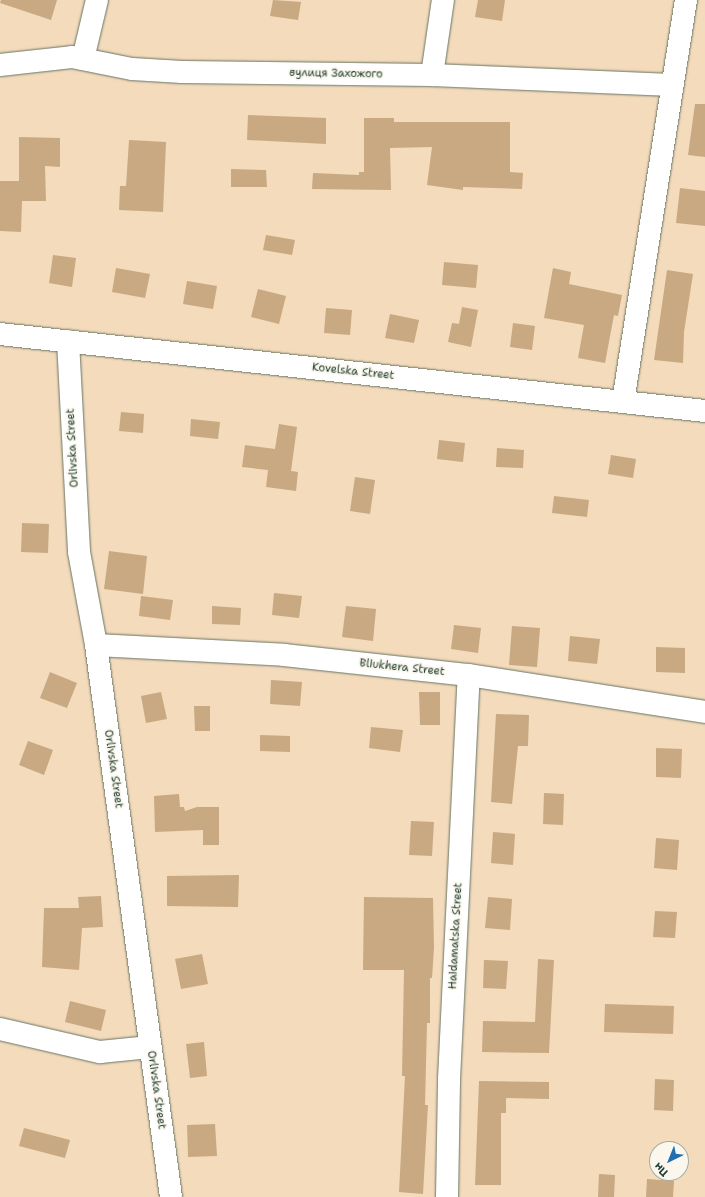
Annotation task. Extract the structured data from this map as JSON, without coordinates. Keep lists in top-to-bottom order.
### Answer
{
  "streets": {
    "street": [
      "вулиця Захожого",
      "Kovelska Street",
      "Orlivska Street",
      "Bliukhera Street",
      "Haidamatska Street"
    ]
  },
  "crossings": [
    ["Kovelska Street", "Orlivska Street"],
    ["Orlivska Street", "Bliukhera Street"],
    ["Bliukhera Street", "Haidamatska Street"]
  ],
  "north": "bottom left"
}
